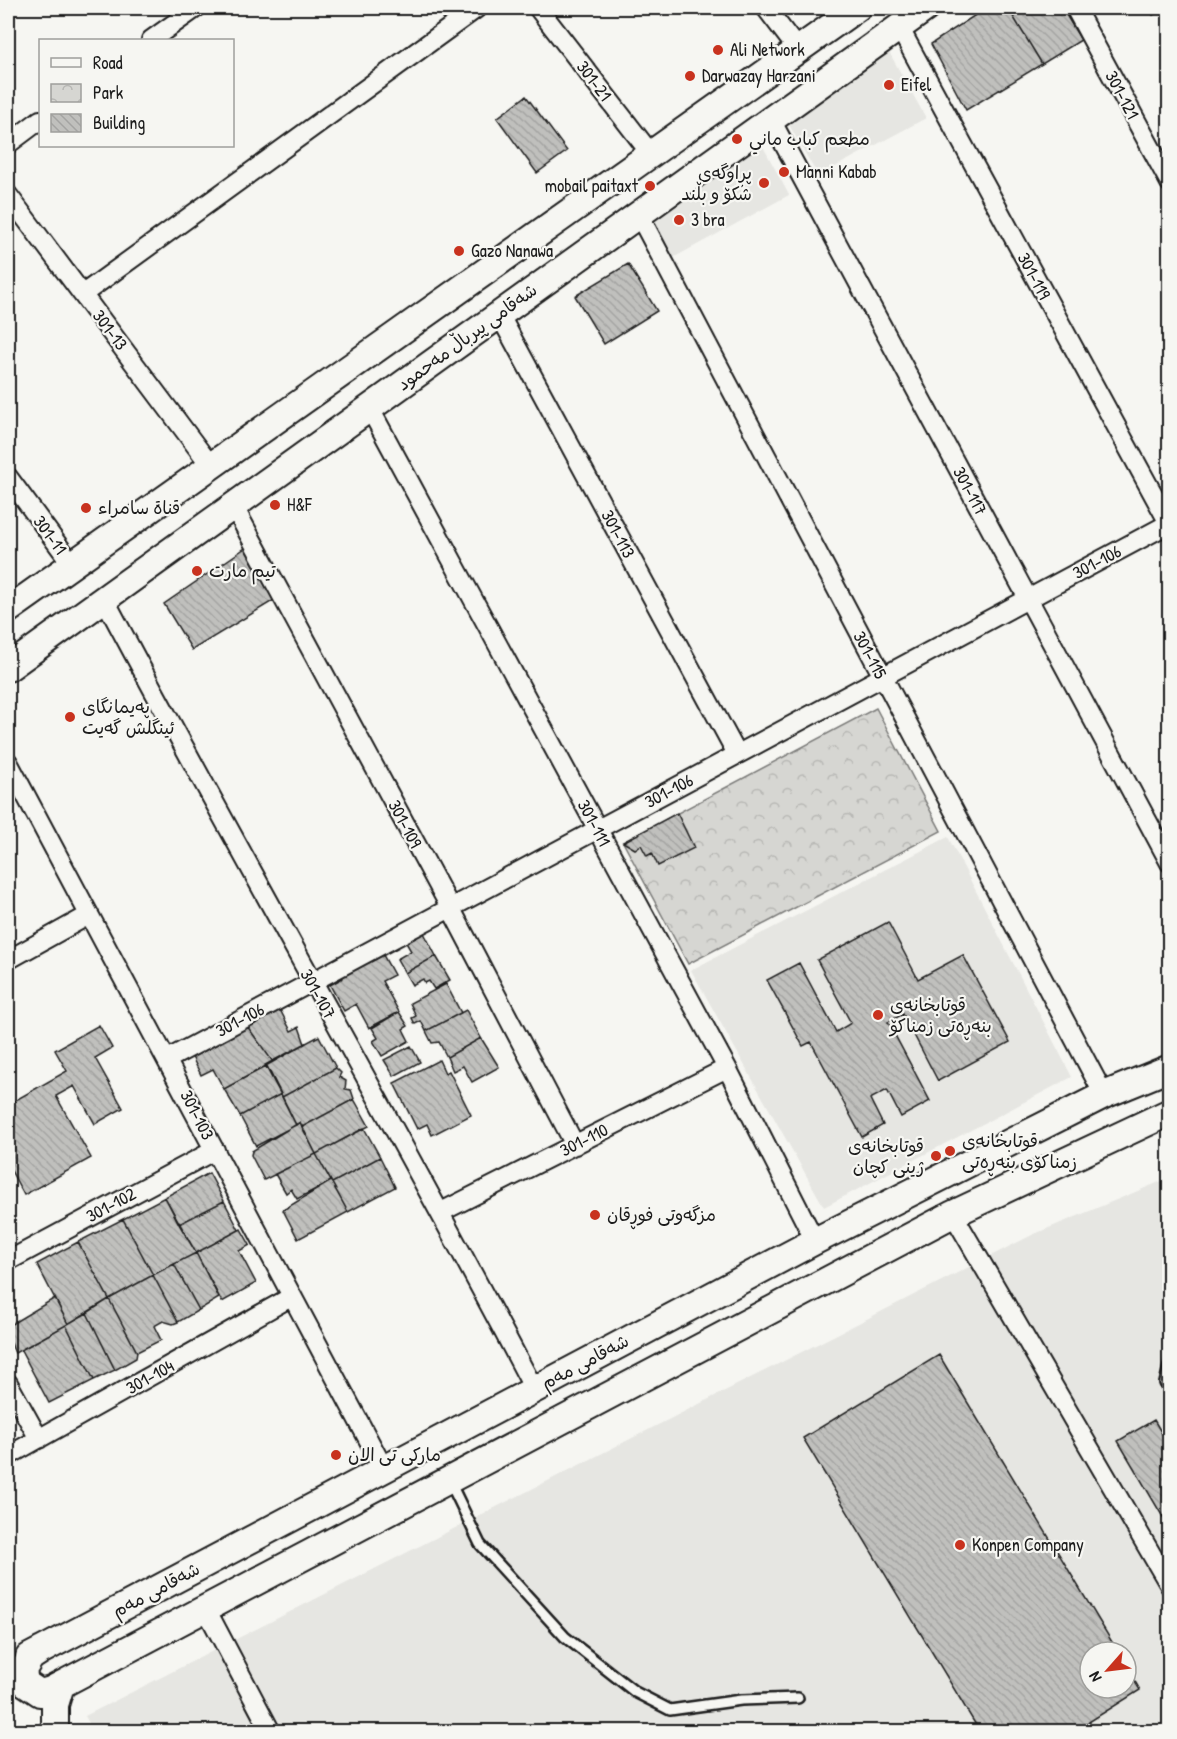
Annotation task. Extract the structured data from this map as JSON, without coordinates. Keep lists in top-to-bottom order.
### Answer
{
  "streets": {
    "street": [
      "301-21",
      "301-121",
      "301-119",
      "301-13",
      "شەقامی پیرباڵ مەحمود",
      "301-117",
      "301-113",
      "301-11",
      "301-106",
      "301-115",
      "301-111",
      "301-109",
      "301-107",
      "301-103",
      "301-110",
      "301-102",
      "شەقامی مەم",
      "301-104"
    ]
  },
  "crossings": [
    ["301-119", "شەقامی پیرباڵ مەحمود"],
    ["301-119", "301-106"],
    ["شەقامی پیرباڵ مەحمود", "301-117"],
    ["شەقامی پیرباڵ مەحمود", "301-113"],
    ["شەقامی پیرباڵ مەحمود", "301-115"],
    ["شەقامی پیرباڵ مەحمود", "301-111"],
    ["شەقامی پیرباڵ مەحمود", "301-109"],
    ["شەقامی پیرباڵ مەحمود", "301-107"],
    ["301-117", "301-106"],
    ["301-113", "301-106"],
    ["301-106", "301-115"],
    ["301-106", "301-111"],
    ["301-106", "301-109"],
    ["301-106", "301-107"],
    ["301-106", "301-103"],
    ["301-115", "شەقامی مەم"],
    ["301-111", "301-110"],
    ["301-111", "شەقامی مەم"],
    ["301-109", "301-110"],
    ["301-107", "301-110"],
    ["301-107", "شەقامی مەم"],
    ["301-103", "301-102"],
    ["301-103", "شەقامی مەم"],
    ["301-103", "301-104"]
  ],
  "places": [
    "Ali Network",
    "Darwazay Harzani",
    "Eifel",
    "مطعم كباب ماني",
    "Manni Kabab",
    "پڕاوگەی شکۆ و بڵند",
    "mobail paitaxt",
    "3 bra",
    "Gazo Nanawa",
    "H&F",
    "قناة سامراء",
    "تیم مارت",
    "پەیمانگای ئینگلش گەیت",
    "قوتابخانەی بنەڕەتی زمناکۆ",
    "قوتابخانەی زمناكۆی بنەڕەتی",
    "قوتابخانەی ژینی کچان",
    "مزگەوتی فوڕقان",
    "مارکی تی الان",
    "Konpen Company"
  ],
  "legend": ["Road", "Park", "Building"],
  "north": "bottom left"
}
